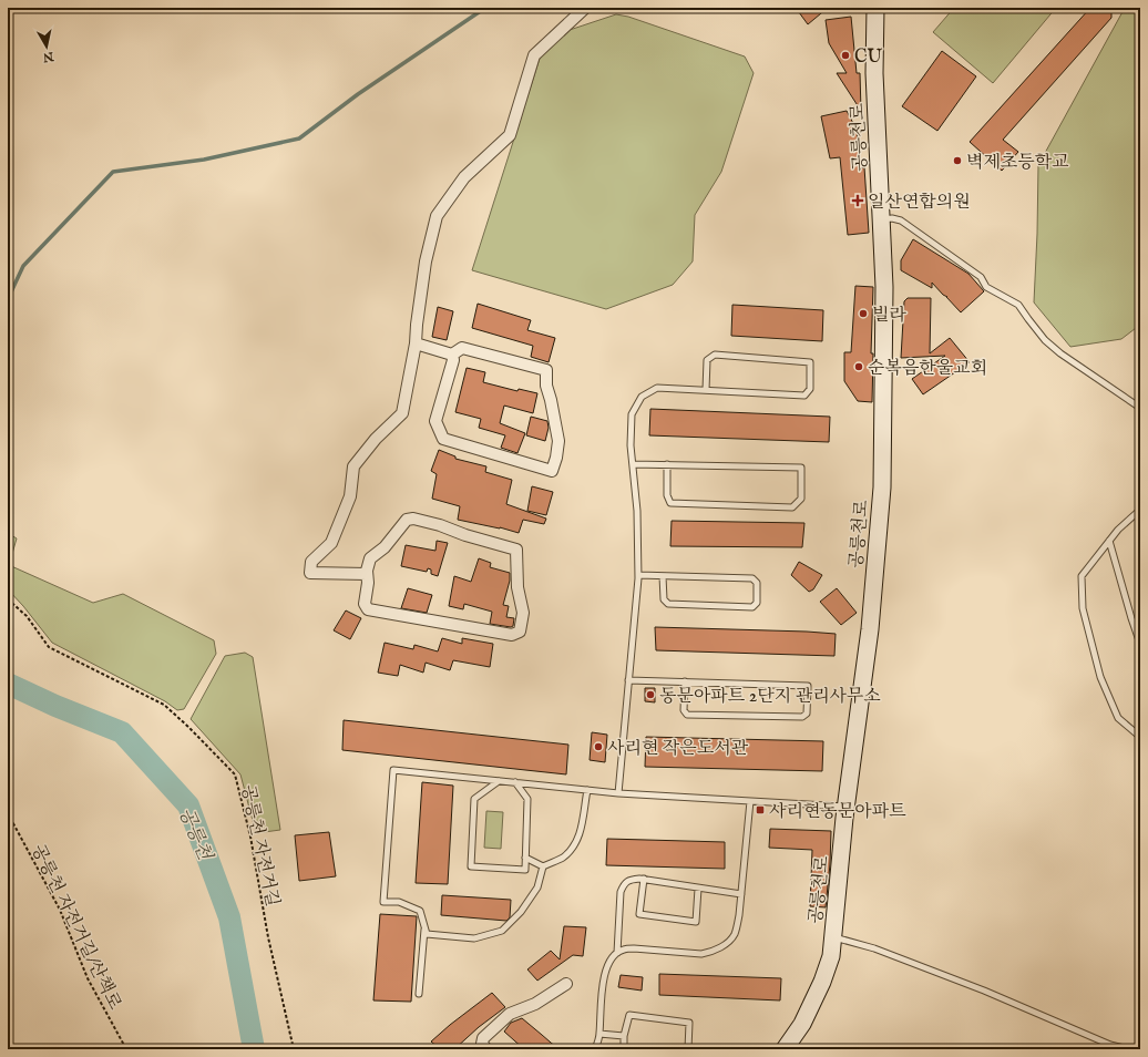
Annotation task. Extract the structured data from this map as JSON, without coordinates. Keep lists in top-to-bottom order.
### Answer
{
  "streets": {
    "street": ["공릉천로"],
    "path": ["공릉천 자전거길", "공릉천 자전거길/산책로"]
  },
  "water": ["공릉천"],
  "places": {
    "other": [
      "CU",
      "벽제초등학교",
      "빌라",
      "순복음한울교회",
      "동문아파트 2단지 관리사무소",
      "사리현 작은도서관"
    ],
    "health": ["일산연합의원"],
    "transit": ["사리현동문아파트"]
  },
  "north": "bottom"
}
